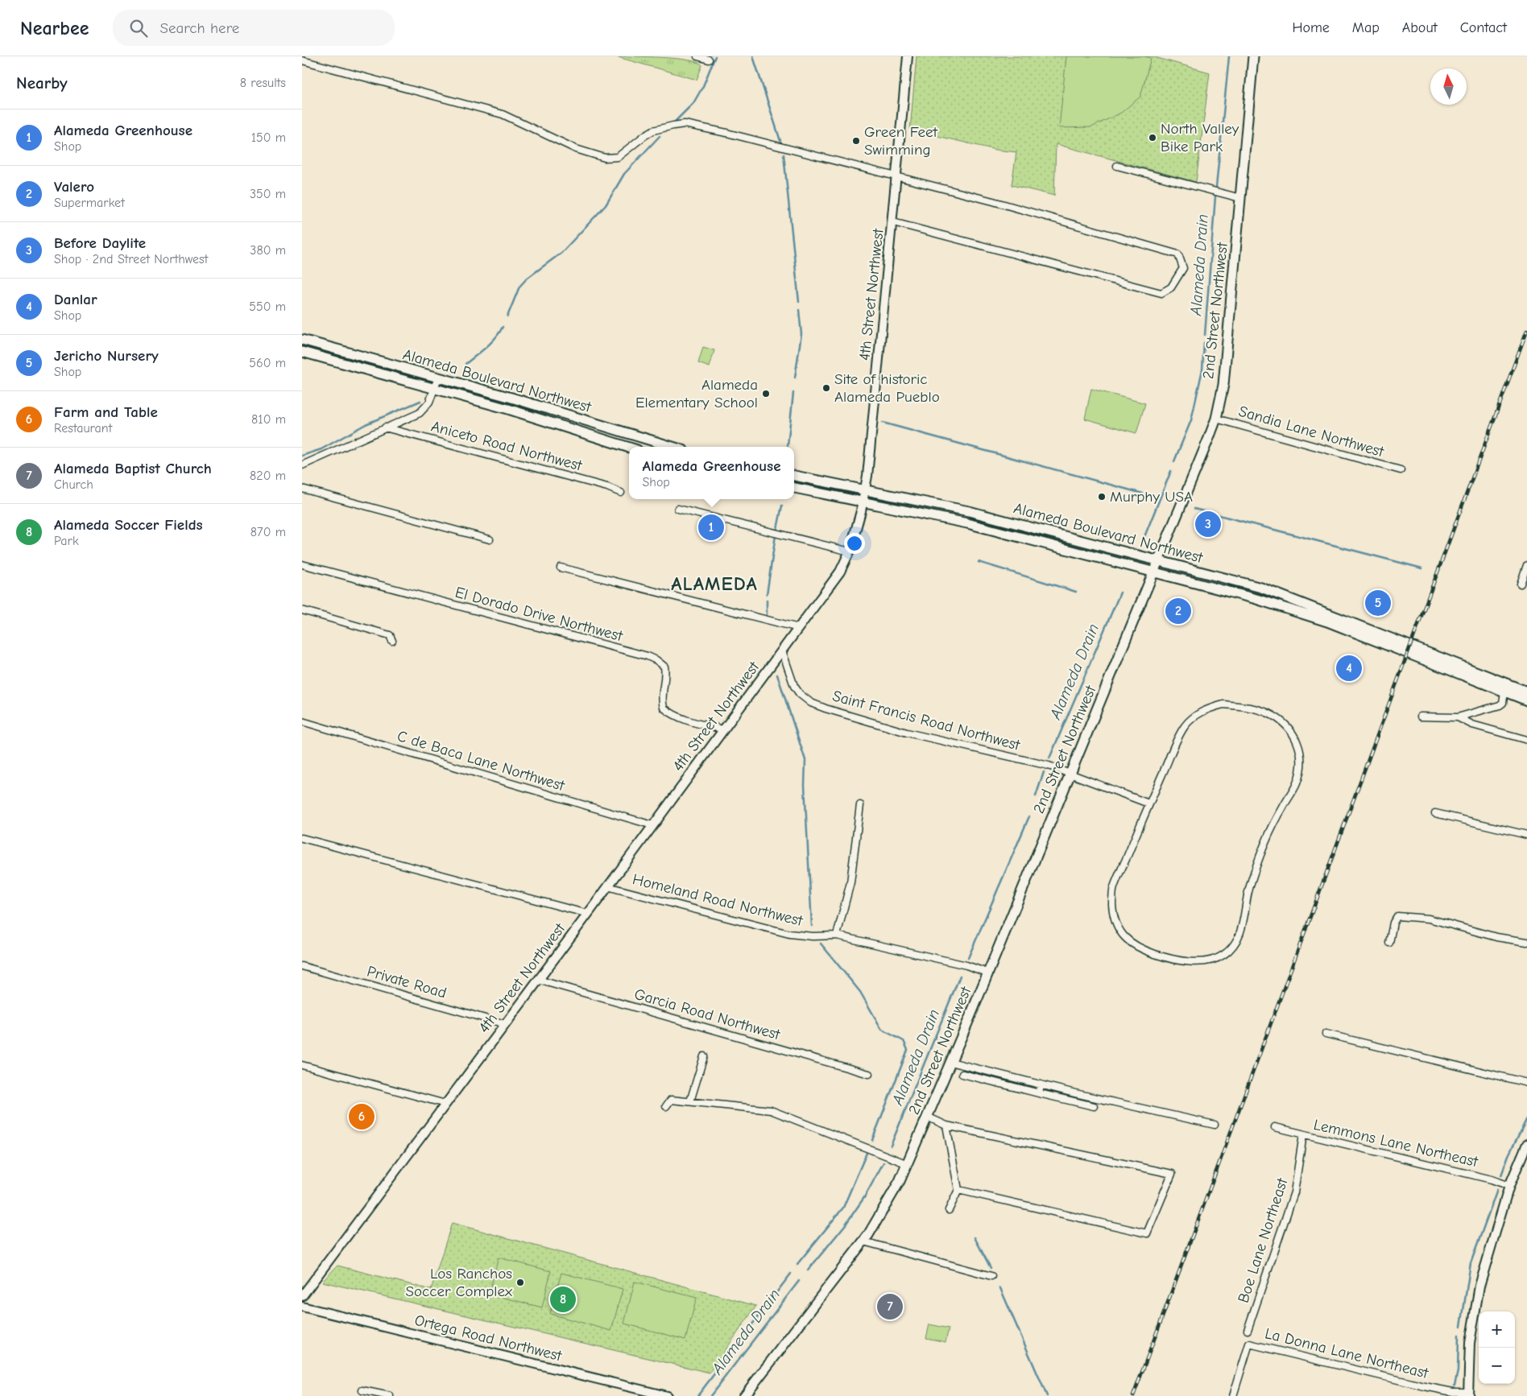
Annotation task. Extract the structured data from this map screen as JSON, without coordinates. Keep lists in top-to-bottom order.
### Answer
{
  "streets": {
    "main road": [
      "4th Street Northwest",
      "2nd Street Northwest",
      "Alameda Boulevard Northwest",
      "Ortega Road Northwest"
    ],
    "street": [
      "Sandia Lane Northwest",
      "Aniceto Road Northwest",
      "El Dorado Drive Northwest",
      "Saint Francis Road Northwest",
      "C de Baca Lane Northwest",
      "Homeland Road Northwest",
      "Private Road",
      "Garcia Road Northwest",
      "Lemmons Lane Northeast",
      "Boe Lane Northeast",
      "La Donna Lane Northeast"
    ]
  },
  "crossings": [
    ["4th Street Northwest", "Alameda Boulevard Northwest"],
    ["4th Street Northwest", "El Dorado Drive Northwest"],
    ["4th Street Northwest", "Saint Francis Road Northwest"],
    ["4th Street Northwest", "C de Baca Lane Northwest"],
    ["4th Street Northwest", "Homeland Road Northwest"],
    ["4th Street Northwest", "Private Road"],
    ["4th Street Northwest", "Garcia Road Northwest"],
    ["2nd Street Northwest", "Alameda Boulevard Northwest"],
    ["2nd Street Northwest", "Sandia Lane Northwest"],
    ["2nd Street Northwest", "Saint Francis Road Northwest"],
    ["2nd Street Northwest", "Homeland Road Northwest"],
    ["Lemmons Lane Northeast", "Boe Lane Northeast"]
  ],
  "districts": ["ALAMEDA"],
  "water": ["Alameda Drain"],
  "places": [
    "North Valley Bike Park",
    "Green Feet Swimming",
    "Site of historic Alameda Pueblo",
    "Alameda Elementary School",
    "Murphy USA",
    "Los Ranchos Soccer Complex"
  ],
  "north": "top",
  "page": {
    "header": "Nearbee",
    "search": "Search here",
    "nav": [
      "Home",
      "Map",
      "About",
      "Contact"
    ],
    "heading": ["Nearby", "8 results"],
    "list": [
      {
        "mark": "1",
        "name": "Alameda Greenhouse",
        "note": "Shop",
        "value": "150 m"
      },
      {
        "mark": "2",
        "name": "Valero",
        "note": "Supermarket",
        "value": "350 m"
      },
      {
        "mark": "3",
        "name": "Before Daylite",
        "note": "Shop · 2nd Street Northwest",
        "value": "380 m"
      },
      {
        "mark": "4",
        "name": "Danlar",
        "note": "Shop",
        "value": "550 m"
      },
      {
        "mark": "5",
        "name": "Jericho Nursery",
        "note": "Shop",
        "value": "560 m"
      },
      {
        "mark": "6",
        "name": "Farm and Table",
        "note": "Restaurant",
        "value": "810 m"
      },
      {
        "mark": "7",
        "name": "Alameda Baptist Church",
        "note": "Church",
        "value": "820 m"
      },
      {
        "mark": "8",
        "name": "Alameda Soccer Fields",
        "note": "Park",
        "value": "870 m"
      }
    ],
    "popup": ["Alameda Greenhouse", "Shop"],
    "pins": [
      "3",
      "1",
      "5",
      "2",
      "4",
      "6",
      "8",
      "7"
    ],
    "map_buttons": ["+", "−"]
  }
}
